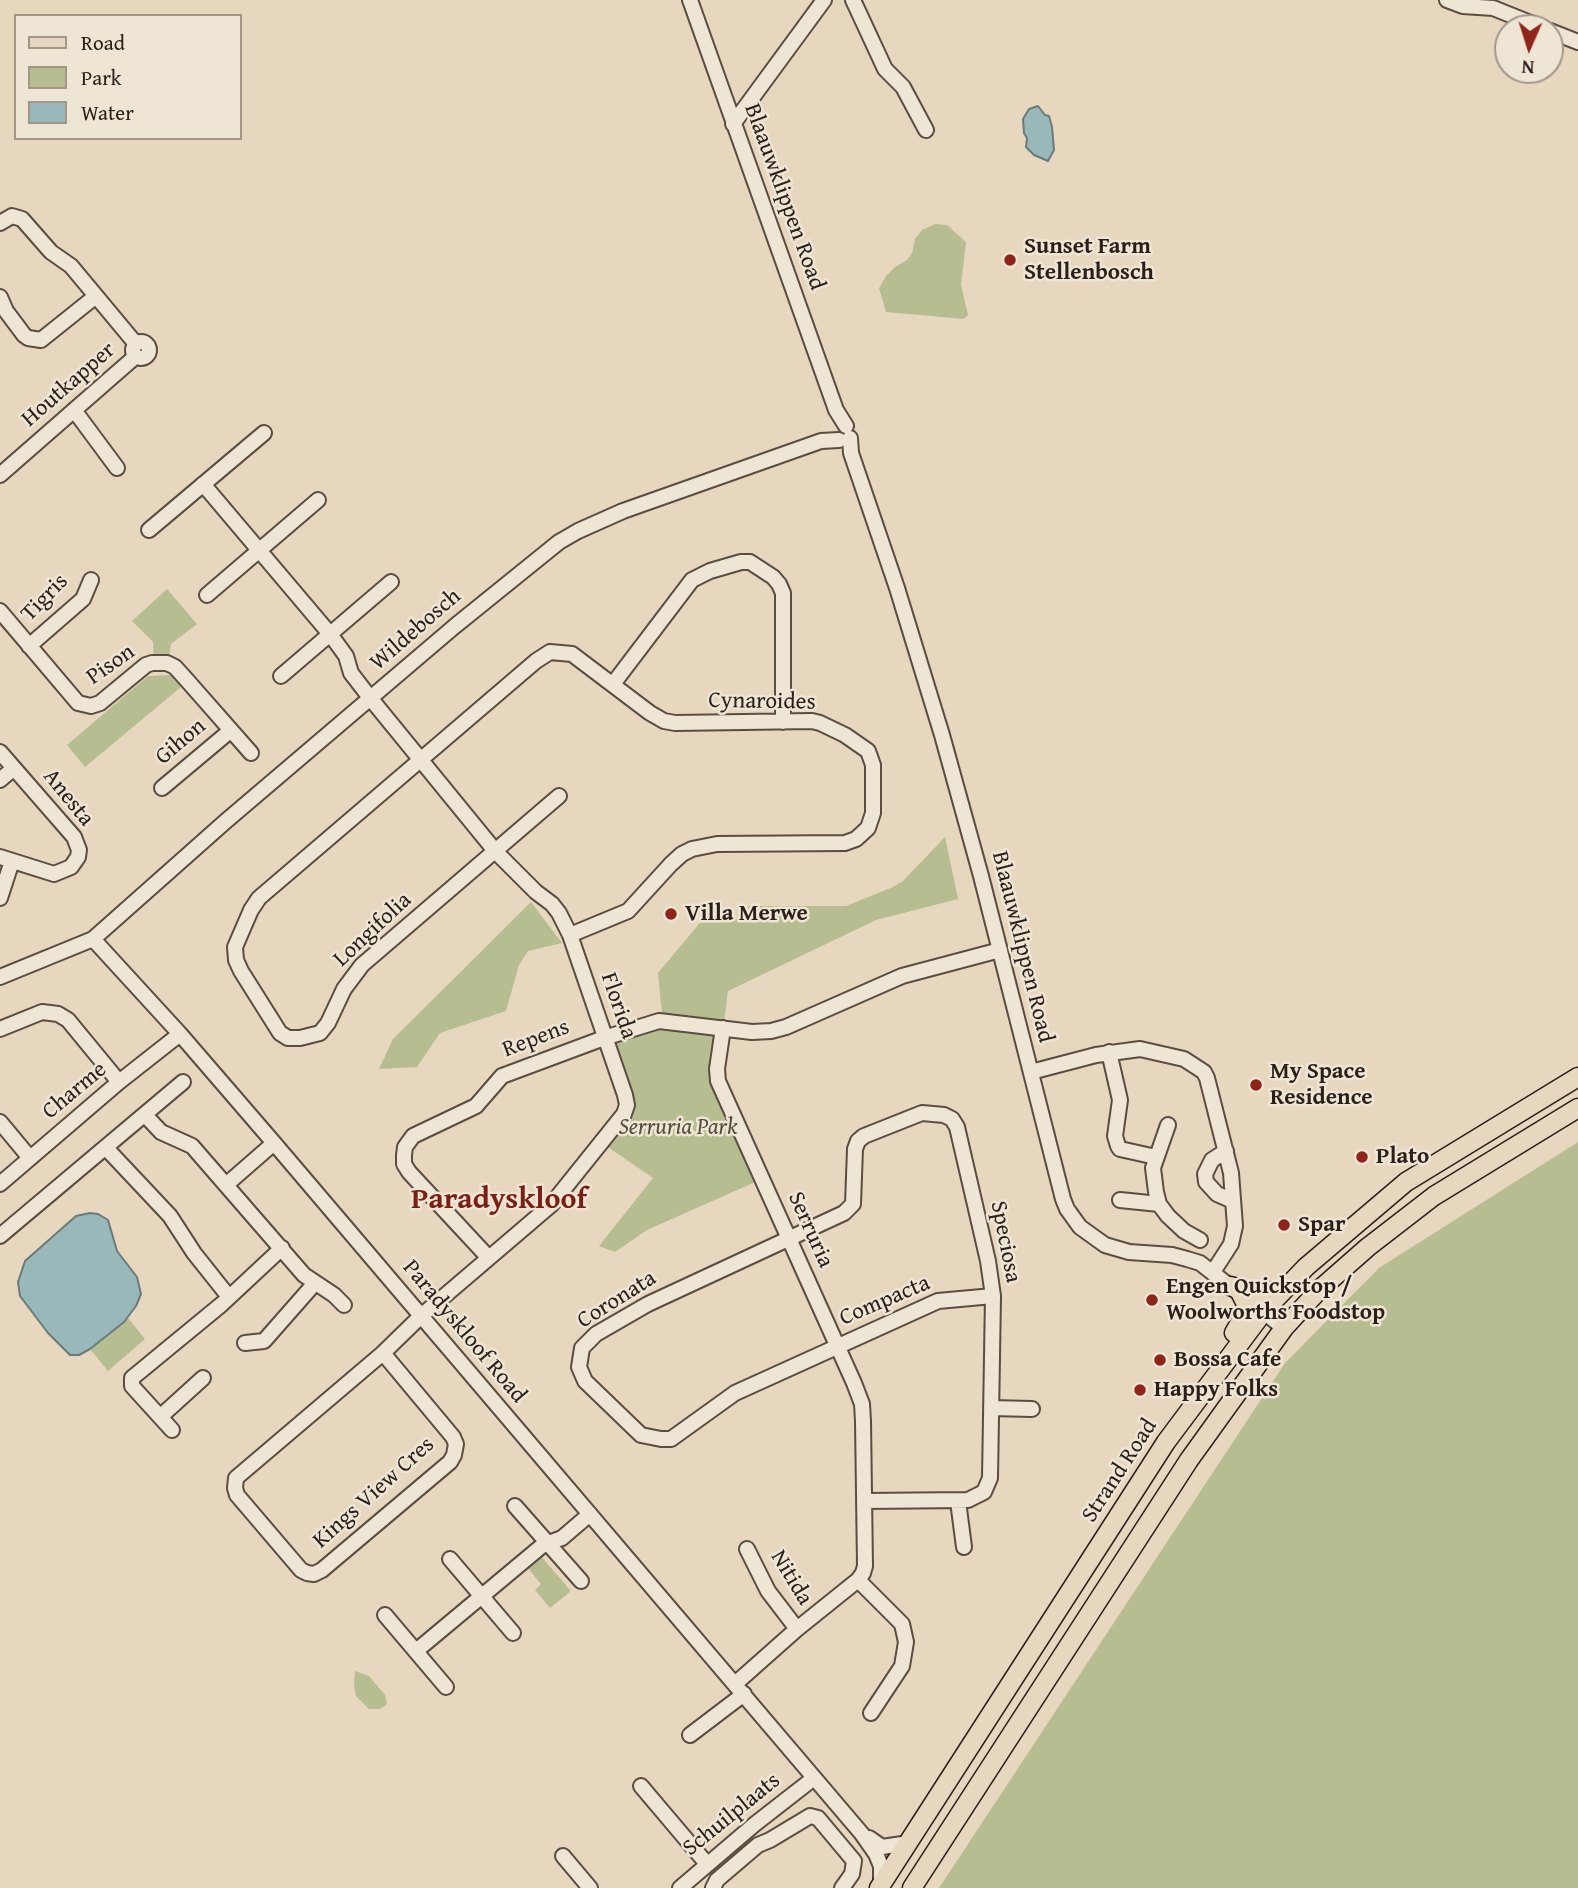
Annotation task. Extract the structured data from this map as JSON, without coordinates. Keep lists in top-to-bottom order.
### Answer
{
  "streets": {
    "main road": ["Strand Road"],
    "street": [
      "Blaauwklippen Road",
      "Houtkapper",
      "Tigris",
      "Wildebosch",
      "Pison",
      "Cynaroides",
      "Gihon",
      "Anesta",
      "Longifolia",
      "Florida",
      "Repens",
      "Charme",
      "Serruria",
      "Speciosa",
      "Coronata",
      "Compacta",
      "Paradyskloof Road",
      "Kings View Cres",
      "Nitida",
      "Schuilplaats"
    ]
  },
  "crossings": [
    ["Blaauwklippen Road", "Wildebosch"],
    ["Blaauwklippen Road", "Strand Road"],
    ["Tigris", "Pison"],
    ["Wildebosch", "Florida"],
    ["Wildebosch", "Paradyskloof Road"],
    ["Pison", "Gihon"],
    ["Cynaroides", "Longifolia"],
    ["Cynaroides", "Florida"],
    ["Longifolia", "Florida"],
    ["Florida", "Repens"],
    ["Florida", "Paradyskloof Road"],
    ["Florida", "Kings View Cres"],
    ["Repens", "Serruria"],
    ["Charme", "Paradyskloof Road"],
    ["Serruria", "Speciosa"],
    ["Serruria", "Coronata"],
    ["Serruria", "Compacta"],
    ["Speciosa", "Coronata"],
    ["Speciosa", "Compacta"],
    ["Coronata", "Compacta"],
    ["Paradyskloof Road", "Strand Road"],
    ["Paradyskloof Road", "Kings View Cres"],
    ["Paradyskloof Road", "Schuilplaats"]
  ],
  "districts": ["Paradyskloof"],
  "parks": ["Serruria Park"],
  "places": [
    "Sunset Farm Stellenbosch",
    "Villa Merwe",
    "My Space Residence",
    "Plato",
    "Spar",
    "Engen Quickstop / Woolworths Foodstop",
    "Bossa Cafe",
    "Happy Folks"
  ],
  "legend": ["Road", "Park", "Water"],
  "north": "bottom"
}
